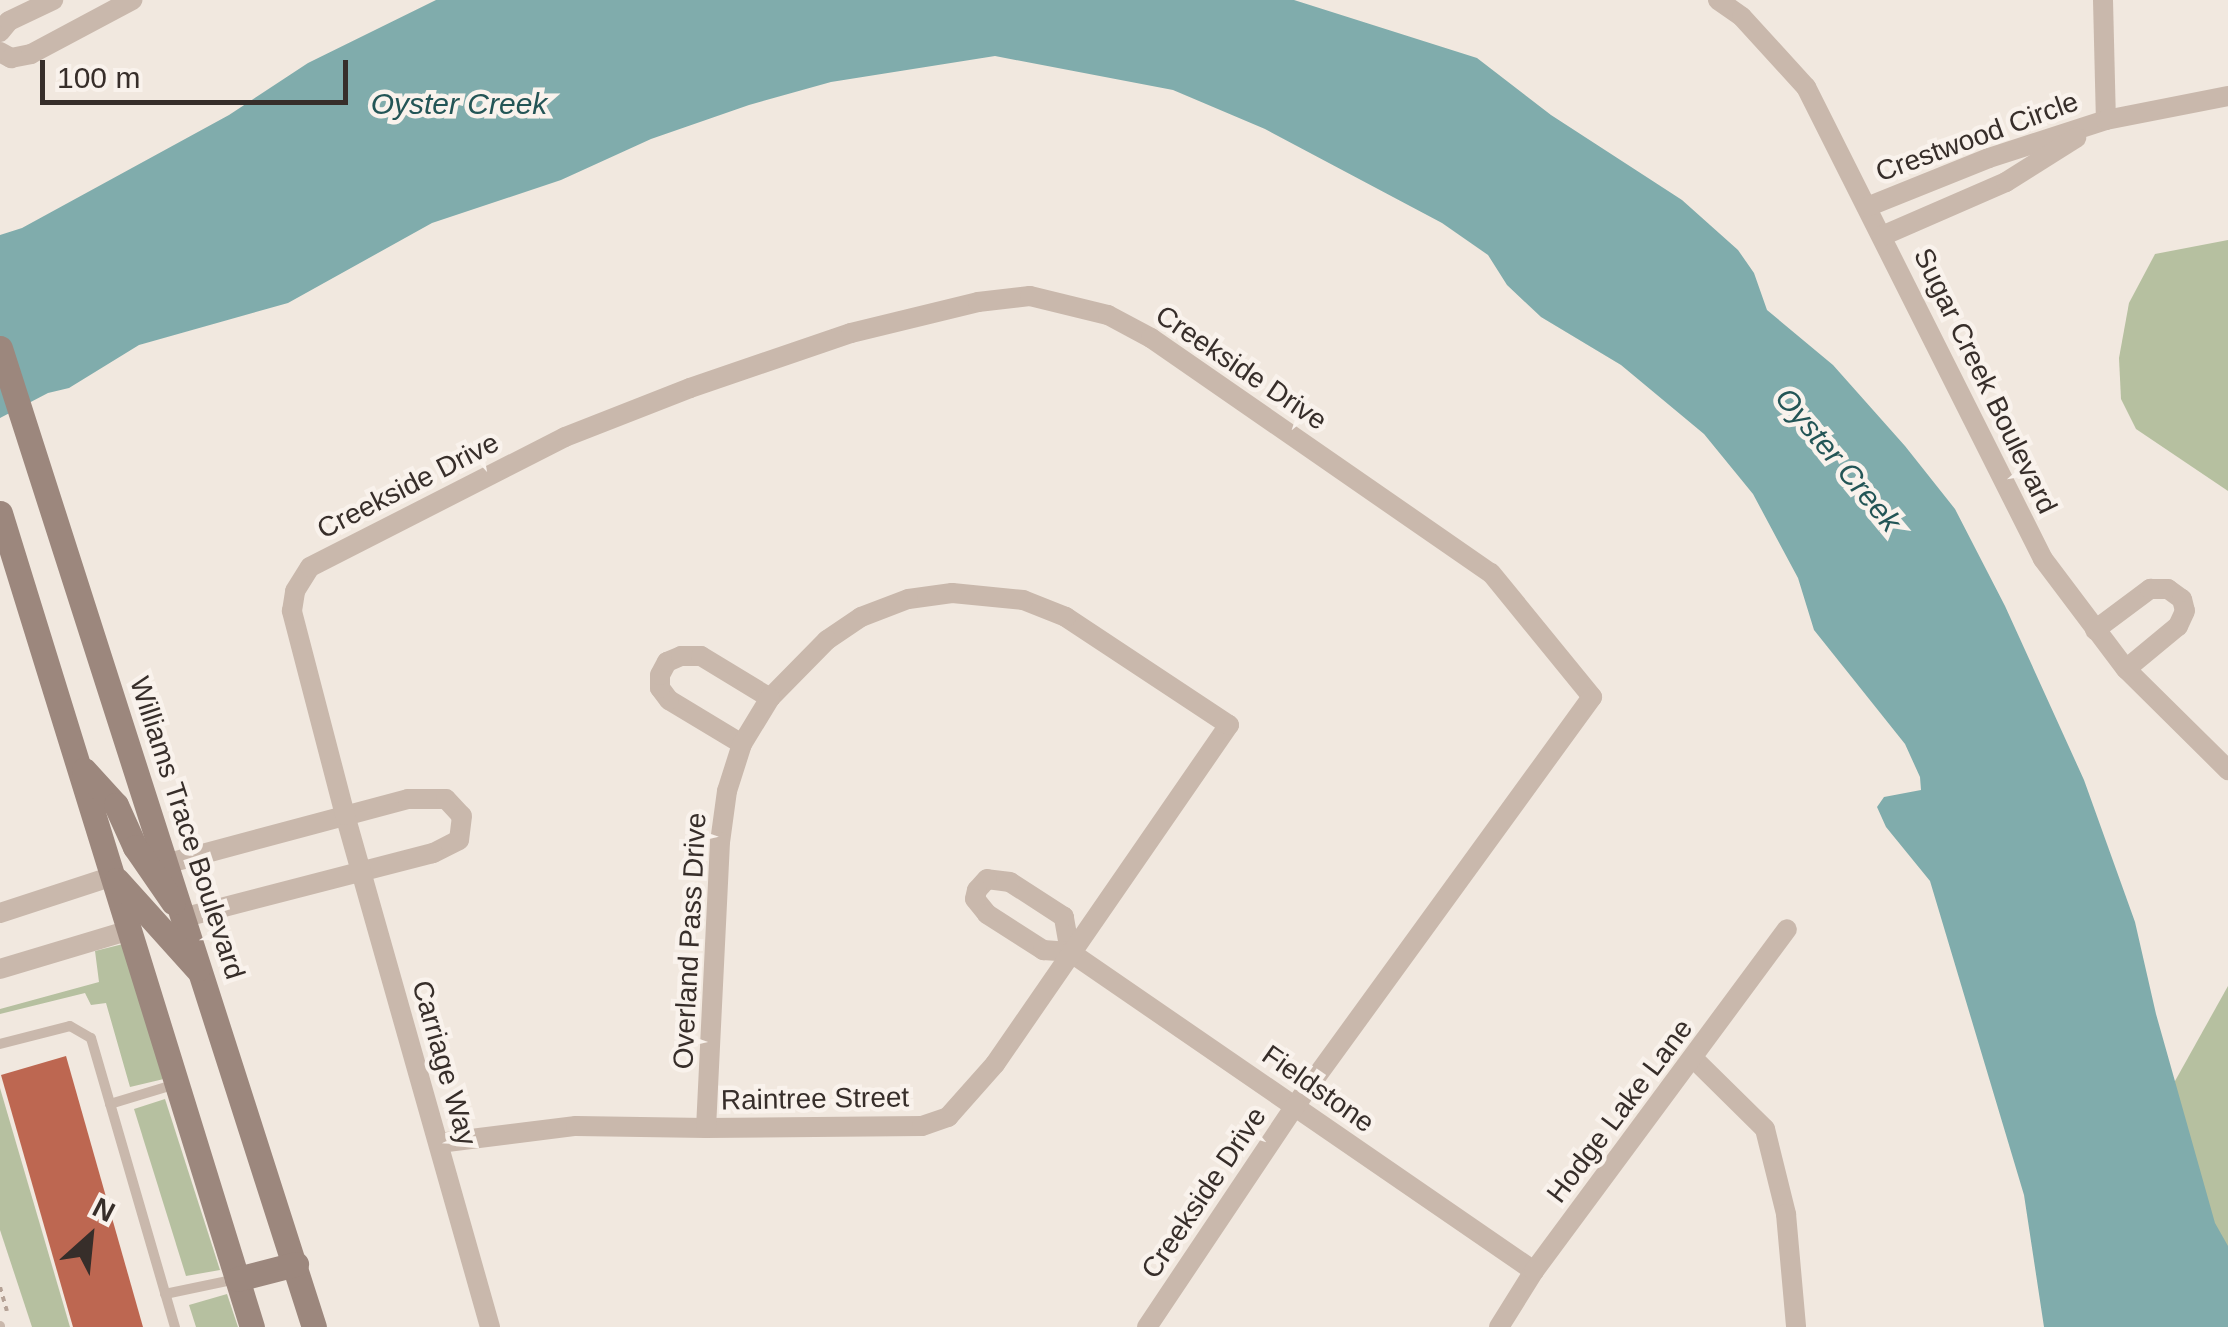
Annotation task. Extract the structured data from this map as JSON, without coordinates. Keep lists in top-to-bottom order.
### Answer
{
  "streets": {
    "main road": ["Williams Trace Boulevard"],
    "street": [
      "Crestwood Circle",
      "Creekside Drive",
      "Sugar Creek Boulevard",
      "Overland Pass Drive",
      "Carriage Way",
      "Fieldstone",
      "Raintree Street",
      "Hodge Lake Lane"
    ]
  },
  "crossings": [
    ["Crestwood Circle", "Sugar Creek Boulevard"],
    ["Creekside Drive", "Carriage Way"],
    ["Creekside Drive", "Fieldstone"],
    ["Overland Pass Drive", "Raintree Street"],
    ["Carriage Way", "Raintree Street"],
    ["Fieldstone", "Raintree Street"],
    ["Fieldstone", "Hodge Lake Lane"]
  ],
  "water": ["Oyster Creek"],
  "scale_bar": "100 m",
  "north": "top right"
}
